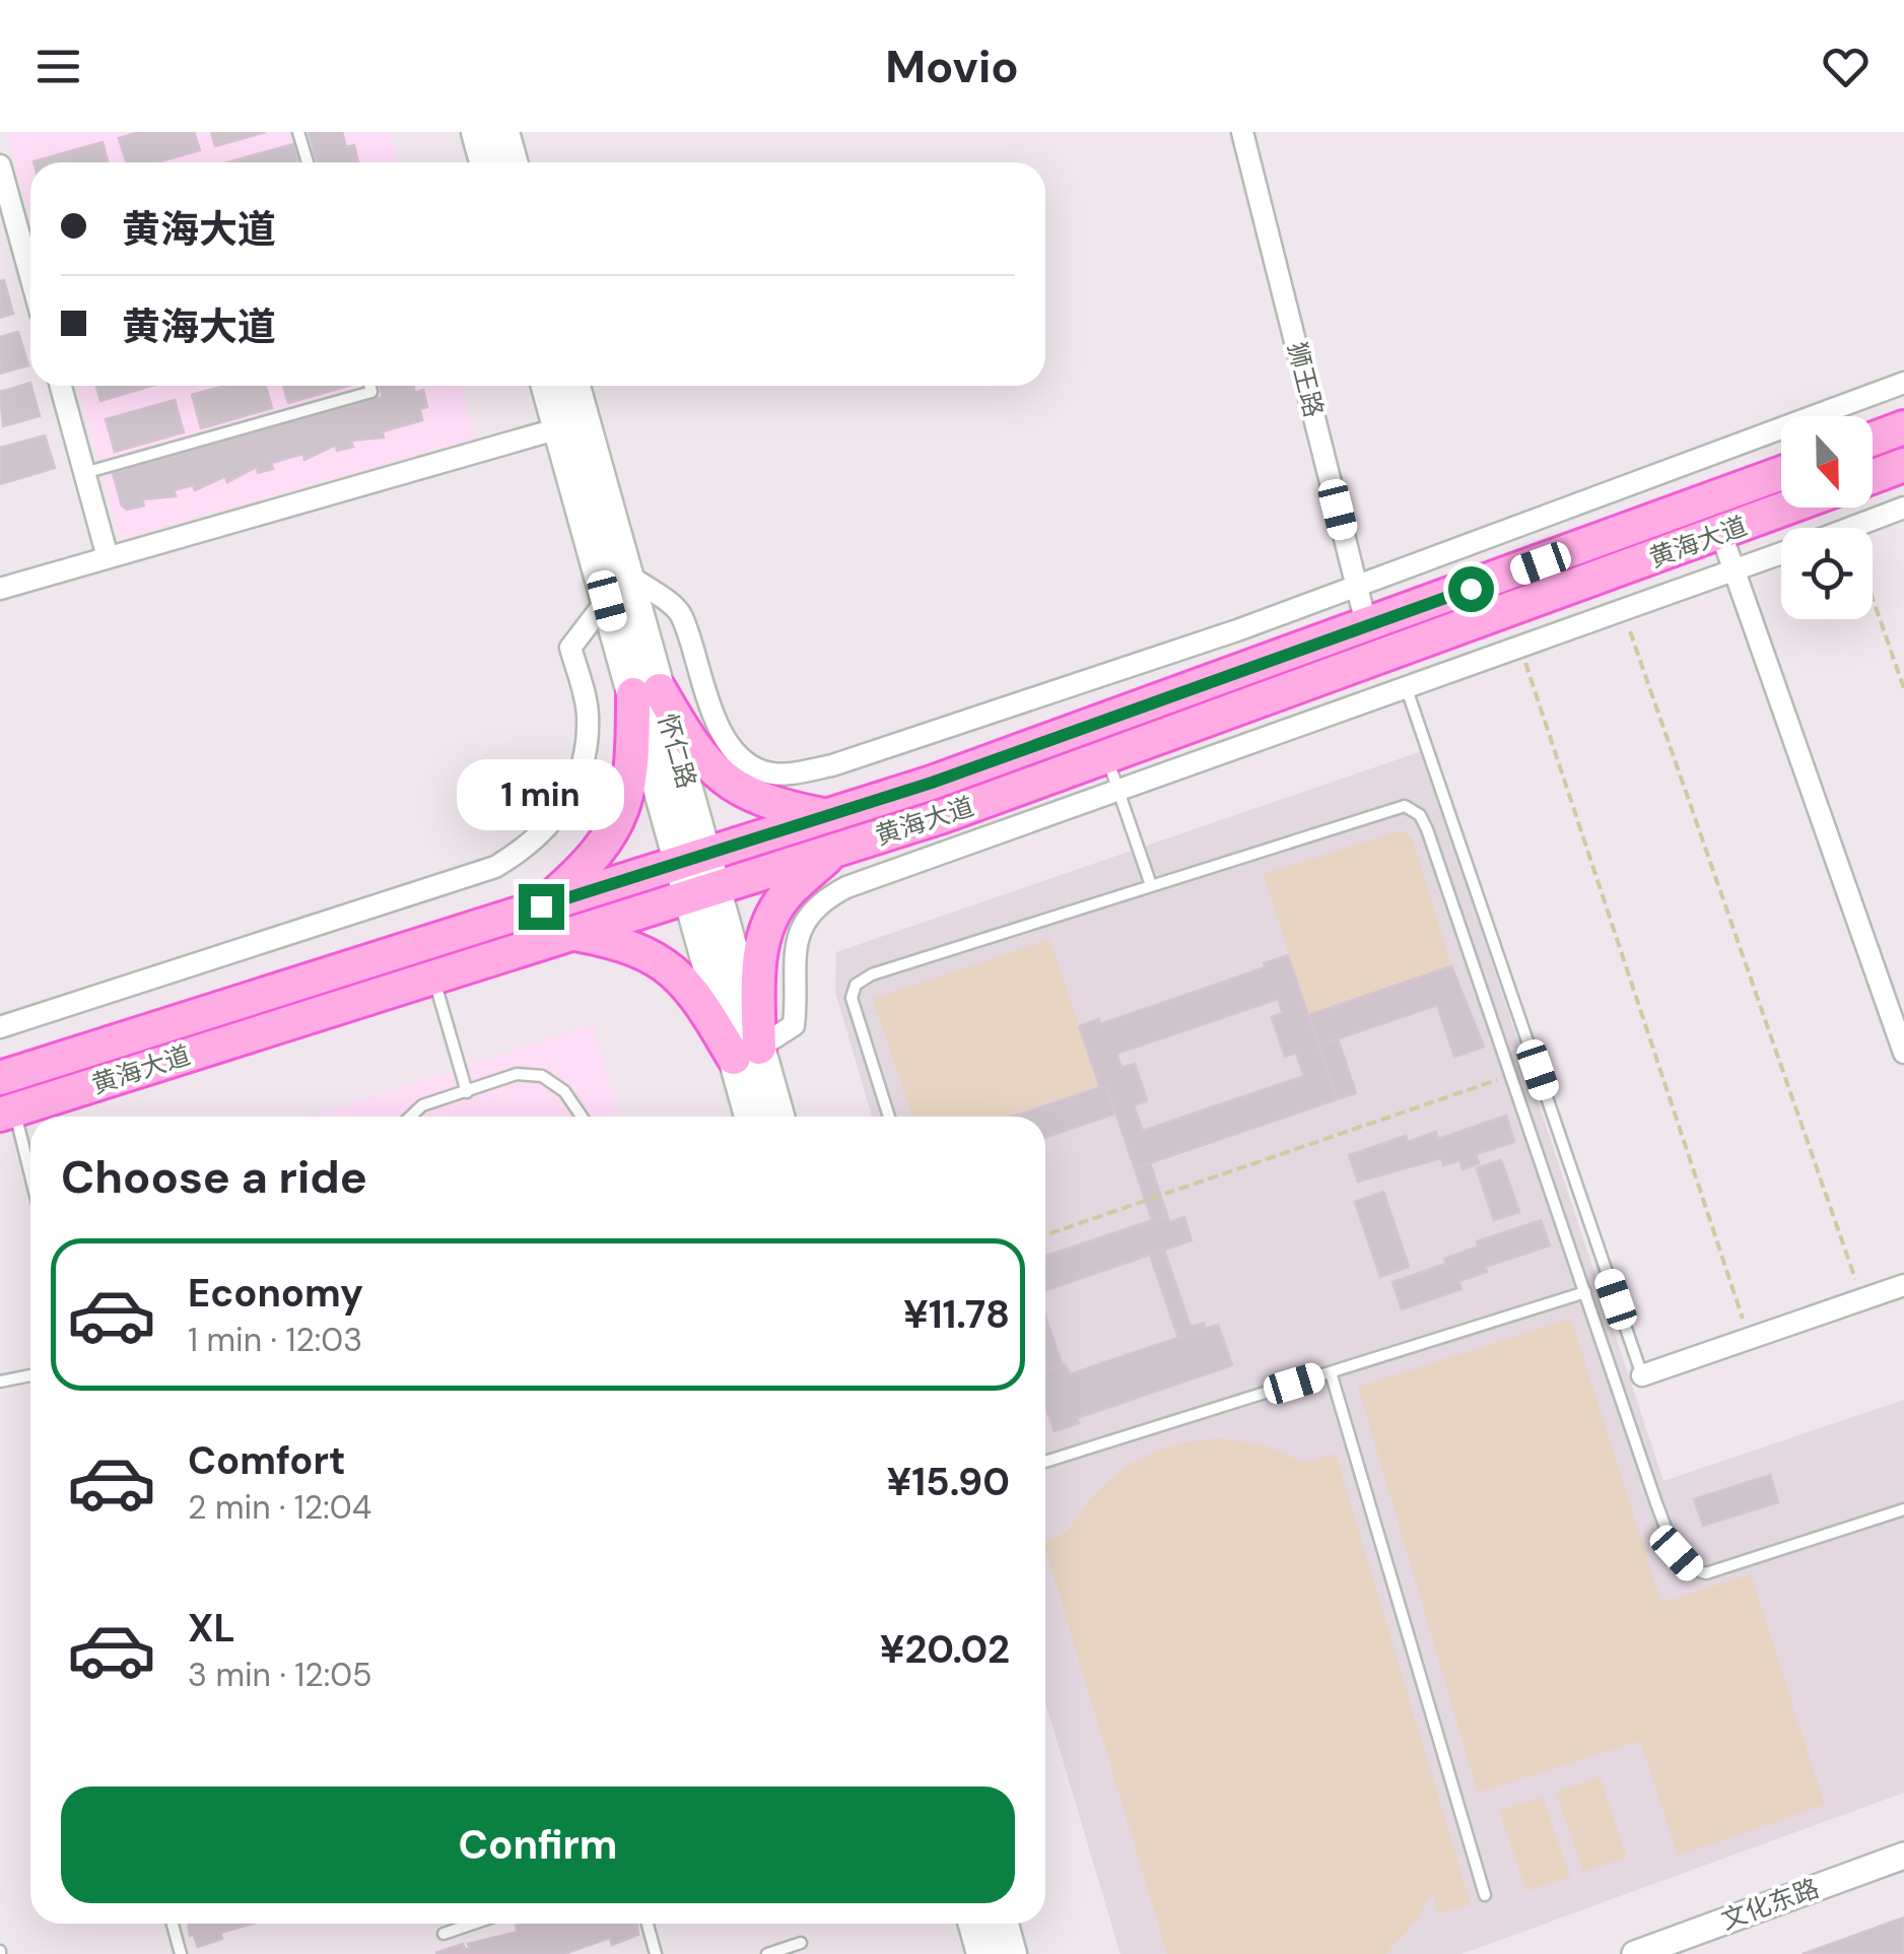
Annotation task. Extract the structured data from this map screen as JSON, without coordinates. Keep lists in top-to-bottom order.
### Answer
{
  "streets": {
    "main road": ["黄海大道", "怀仁路"],
    "street": ["狮王路", "文化东路"]
  },
  "crossings": [
    ["狮王路", "黄海大道"],
    ["黄海大道", "怀仁路"]
  ],
  "north": "bottom",
  "page": {
    "header": "Movio",
    "banner": ["黄海大道", "黄海大道"],
    "bubble": "1 min",
    "heading": "Choose a ride",
    "list": [
      {
        "name": "Economy",
        "note": "1 min · 12:03",
        "value": "¥11.78"
      },
      {
        "name": "Comfort",
        "note": "2 min · 12:04",
        "value": "¥15.90"
      },
      {
        "name": "XL",
        "note": "3 min · 12:05",
        "value": "¥20.02"
      }
    ],
    "buttons": "Confirm"
  }
}
